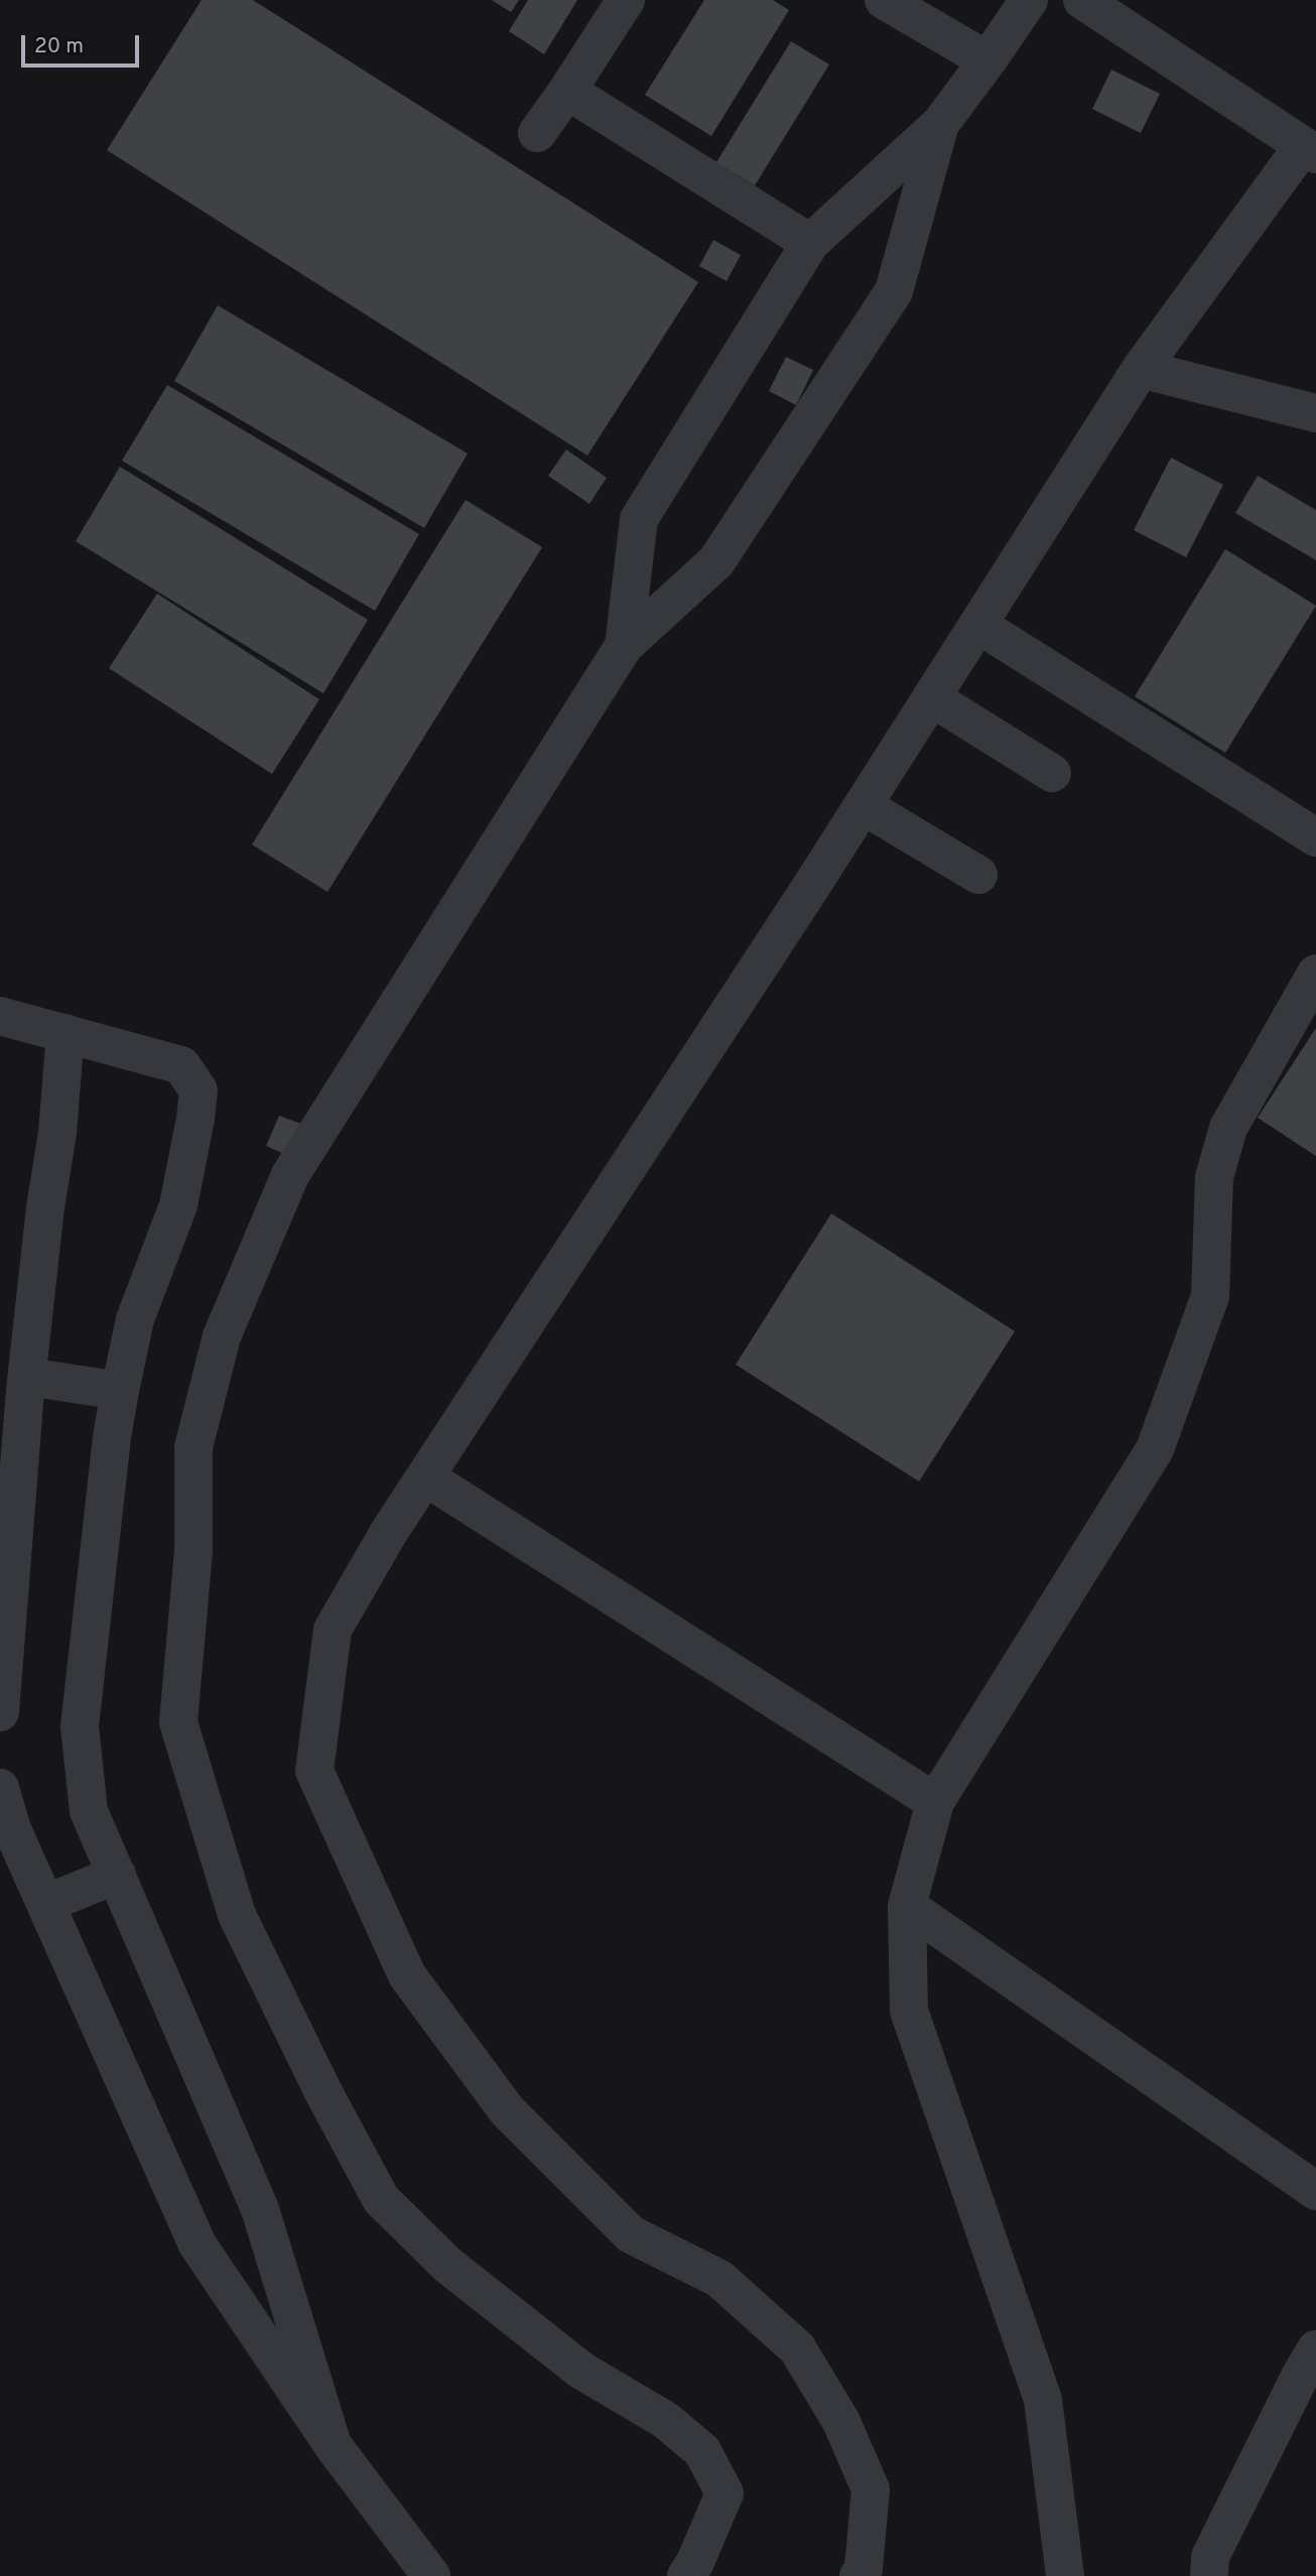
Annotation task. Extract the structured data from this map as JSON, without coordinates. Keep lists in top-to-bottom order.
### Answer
{
  "scale_bar": "20 m"
}
